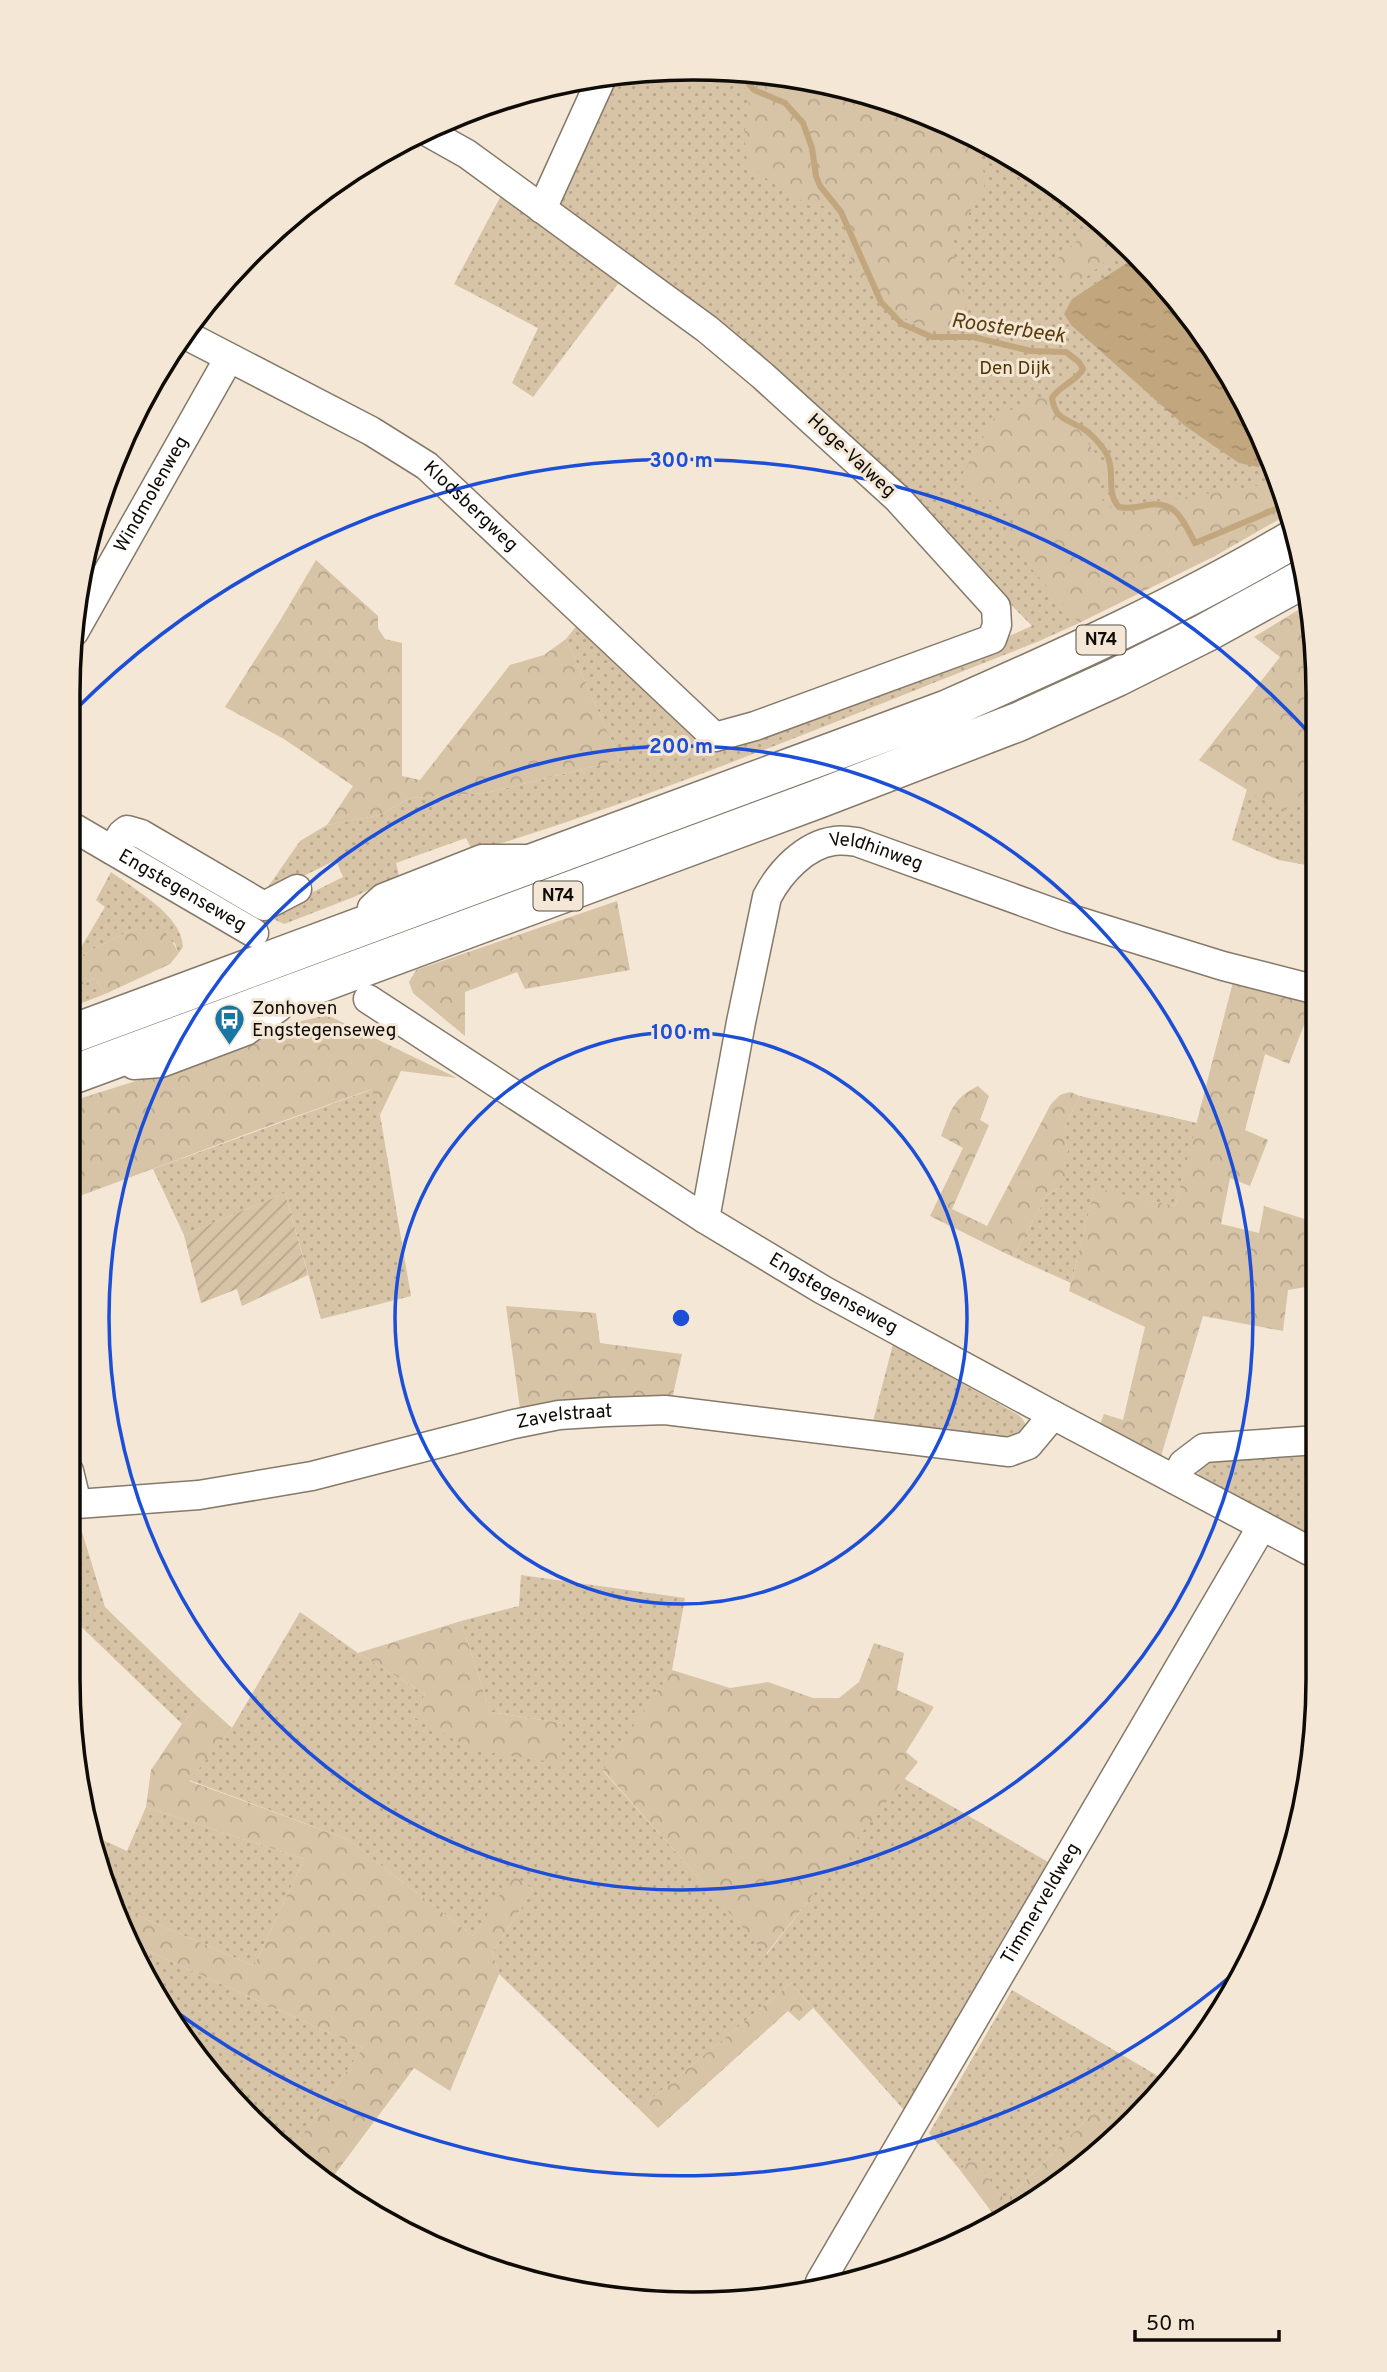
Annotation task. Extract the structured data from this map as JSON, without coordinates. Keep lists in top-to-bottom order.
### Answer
{
  "streets": {
    "highway": ["N74"],
    "street": [
      "Hoge-Valweg",
      "Windmolenweg",
      "Klodsbergweg",
      "Veldhinweg",
      "Engstegenseweg",
      "Zavelstraat",
      "Timmerveldweg"
    ]
  },
  "crossings": [
    ["Hoge-Valweg", "Klodsbergweg"],
    ["Windmolenweg", "Klodsbergweg"],
    ["Veldhinweg", "Engstegenseweg"],
    ["Engstegenseweg", "Zavelstraat"],
    ["Engstegenseweg", "Timmerveldweg"]
  ],
  "water": ["Roosterbeek"],
  "parks": ["Den Dijk"],
  "places": {
    "bus stop": ["Zonhoven Engstegenseweg"]
  },
  "scale_bar": "50 m",
  "rings": ["300 m", "200 m", "100 m"]
}
